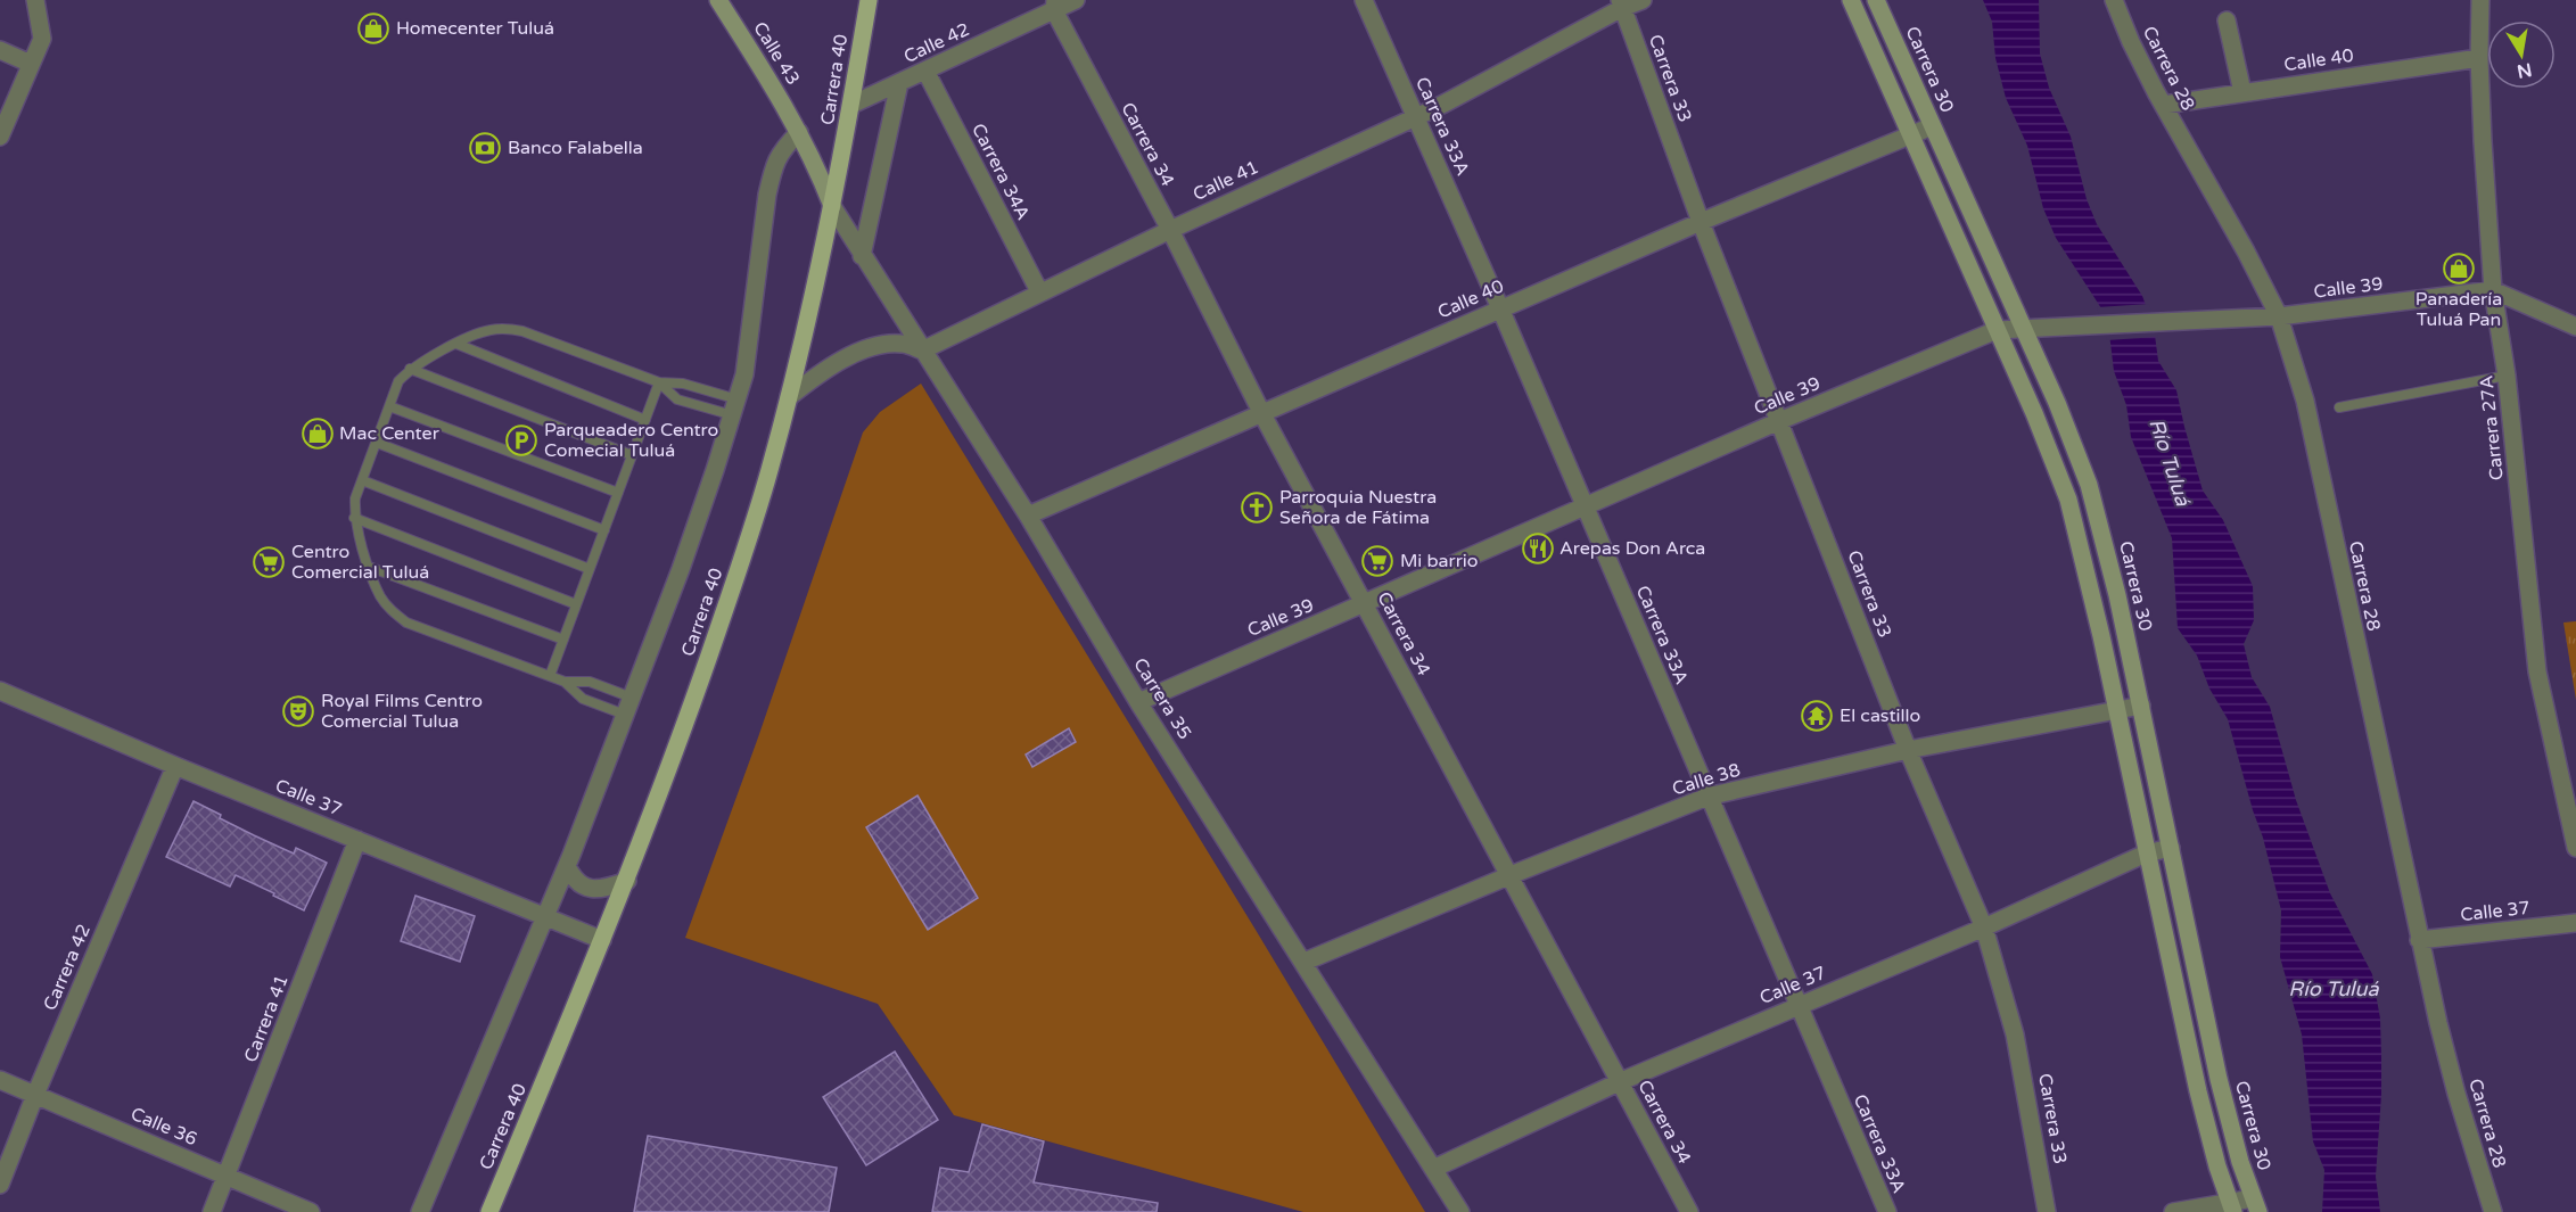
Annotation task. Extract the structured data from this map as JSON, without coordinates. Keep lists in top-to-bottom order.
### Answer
{
  "streets": {
    "main road": ["Calle 43", "Carrera 30", "Carrera 40"],
    "street": [
      "Calle 42",
      "Calle 40",
      "Carrera 28",
      "Carrera 33",
      "Carrera 33A",
      "Carrera 34",
      "Carrera 34A",
      "Calle 41",
      "Calle 39",
      "Carrera 27A",
      "Carrera 35",
      "Calle 38",
      "Calle 37",
      "Carrera 42",
      "Carrera 41",
      "Calle 36"
    ]
  },
  "crossings": [
    ["Calle 42", "Carrera 40"],
    ["Calle 42", "Carrera 34"],
    ["Calle 42", "Carrera 34A"],
    ["Calle 43", "Carrera 40"],
    ["Calle 43", "Carrera 35"],
    ["Calle 40", "Carrera 28"],
    ["Calle 40", "Carrera 30"],
    ["Calle 40", "Carrera 33"],
    ["Calle 40", "Carrera 33A"],
    ["Calle 40", "Carrera 34"],
    ["Calle 40", "Carrera 27A"],
    ["Calle 40", "Carrera 35"],
    ["Carrera 28", "Calle 39"],
    ["Carrera 28", "Calle 37"],
    ["Carrera 30", "Calle 39"],
    ["Carrera 30", "Calle 38"],
    ["Carrera 30", "Calle 37"],
    ["Carrera 33", "Calle 41"],
    ["Carrera 33", "Calle 39"],
    ["Carrera 33", "Calle 38"],
    ["Carrera 33", "Calle 37"],
    ["Carrera 40", "Carrera 35"],
    ["Carrera 40", "Calle 37"],
    ["Carrera 33A", "Calle 41"],
    ["Carrera 33A", "Calle 39"],
    ["Carrera 33A", "Calle 38"],
    ["Carrera 33A", "Calle 37"],
    ["Carrera 34", "Calle 41"],
    ["Carrera 34", "Calle 39"],
    ["Carrera 34", "Calle 38"],
    ["Carrera 34", "Calle 37"],
    ["Carrera 34A", "Calle 41"],
    ["Calle 41", "Carrera 35"],
    ["Calle 39", "Carrera 27A"],
    ["Calle 39", "Carrera 35"],
    ["Carrera 35", "Calle 38"],
    ["Carrera 35", "Calle 37"],
    ["Calle 37", "Carrera 42"],
    ["Calle 37", "Carrera 41"],
    ["Carrera 42", "Calle 36"],
    ["Carrera 41", "Calle 36"]
  ],
  "water": ["Río Tuluá"],
  "places": {
    "shop": ["Homecenter Tuluá", "Panadería Tuluá Pan", "Mac Center"],
    "bank": ["Banco Falabella"],
    "parking": ["Parqueadero Centro Comecial Tuluá"],
    "church": ["Parroquia Nuestra Señora de Fátima"],
    "restaurant": ["Arepas Don Arca"],
    "supermarket": ["Mi barrio", "Centro Comercial Tuluá"],
    "theatre": ["Royal Films Centro Comercial Tulua"],
    "temple": ["El castillo"]
  },
  "north": "bottom"
}
